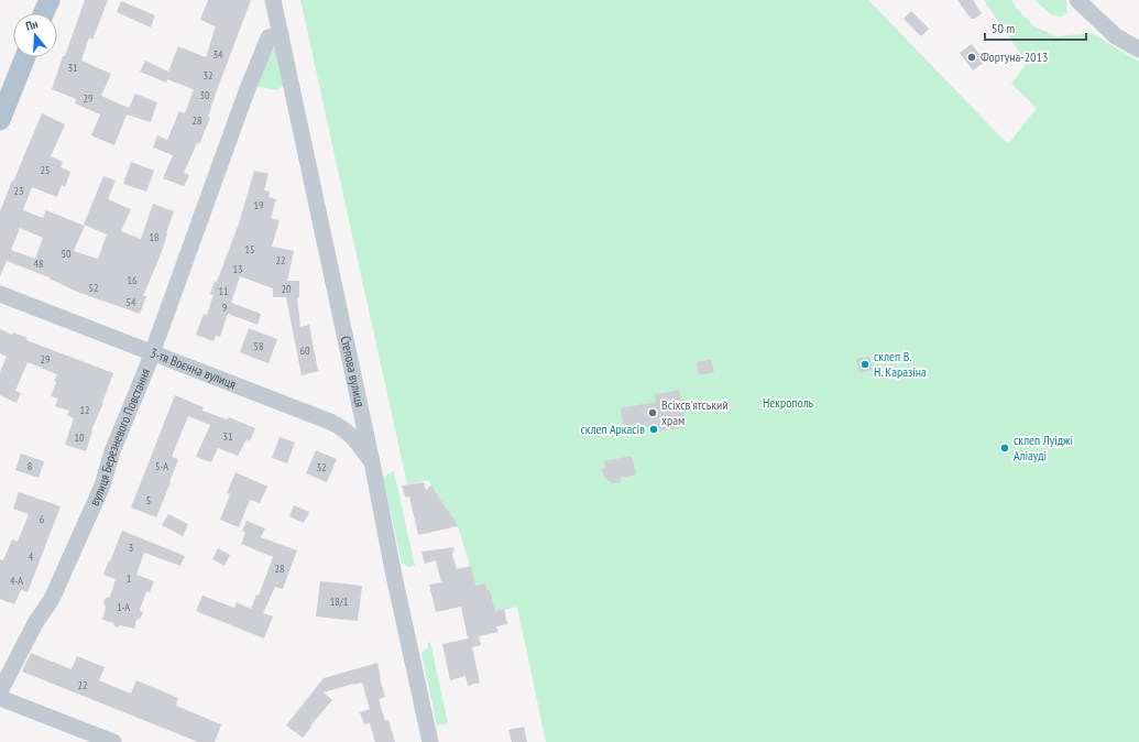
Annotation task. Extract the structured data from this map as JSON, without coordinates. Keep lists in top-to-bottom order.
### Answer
{
  "streets": {
    "street": ["3-тя Воєнна вулиця", "Степова вулиця", "вулиця Березневого Повстання"]
  },
  "crossings": [
    ["3-тя Воєнна вулиця", "Степова вулиця"],
    ["3-тя Воєнна вулиця", "вулиця Березневого Повстання"],
    ["Степова вулиця", "вулиця Березневого Повстання"]
  ],
  "parks": ["Некрополь"],
  "places": [
    "Фортуна-2013",
    "склеп В. Н. Каразіна",
    "Всіхсв'ятський храм",
    "склеп Аркасів",
    "склеп Луіджі Аліауді"
  ],
  "house_numbers": [
    "34",
    "31",
    "32",
    "30",
    "29",
    "28",
    "25",
    "23",
    "19",
    "18",
    "15",
    "50",
    "22",
    "48",
    "13",
    "16",
    "52",
    "20",
    "11",
    "54",
    "9",
    "58",
    "60",
    "29",
    "12",
    "31",
    "10",
    "8",
    "5-А",
    "32",
    "5",
    "6",
    "3",
    "4",
    "28",
    "1",
    "4-А",
    "18/1",
    "1-А",
    "22"
  ],
  "scale_bar": "50 m",
  "north": "top"
}
